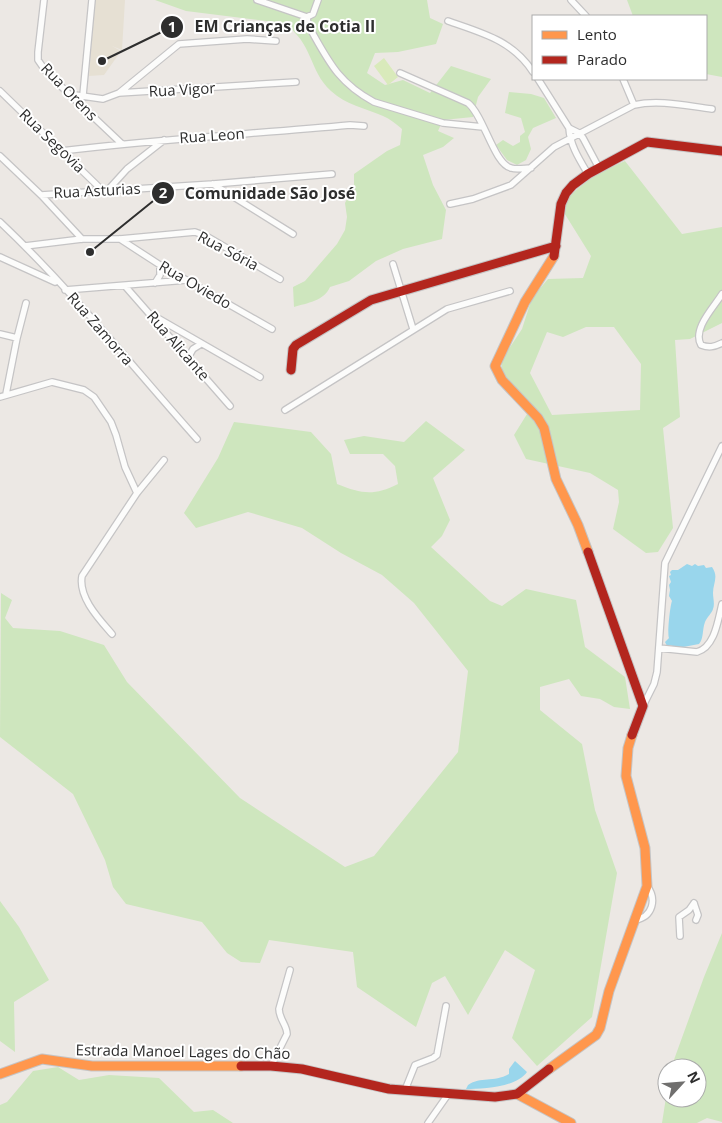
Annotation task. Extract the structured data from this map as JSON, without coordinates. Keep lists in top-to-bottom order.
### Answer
{
  "streets": {
    "street": [
      "Rua Vigor",
      "Rua Orens",
      "Rua Leon",
      "Rua Segovia",
      "Rua Asturias",
      "Rua Sória",
      "Rua Oviedo",
      "Rua Zamorra",
      "Rua Alicante",
      "Estrada Manoel Lages do Chão"
    ]
  },
  "crossings": [
    ["Rua Vigor", "Rua Orens"],
    ["Rua Orens", "Rua Leon"],
    ["Rua Leon", "Rua Segovia"],
    ["Rua Segovia", "Rua Asturias"],
    ["Rua Sória", "Rua Oviedo"],
    ["Rua Sória", "Rua Zamorra"]
  ],
  "places": ["EM Crianças de Cotia II", "Comunidade São José"],
  "legend": ["Lento", "Parado"],
  "north": "top right"
}
